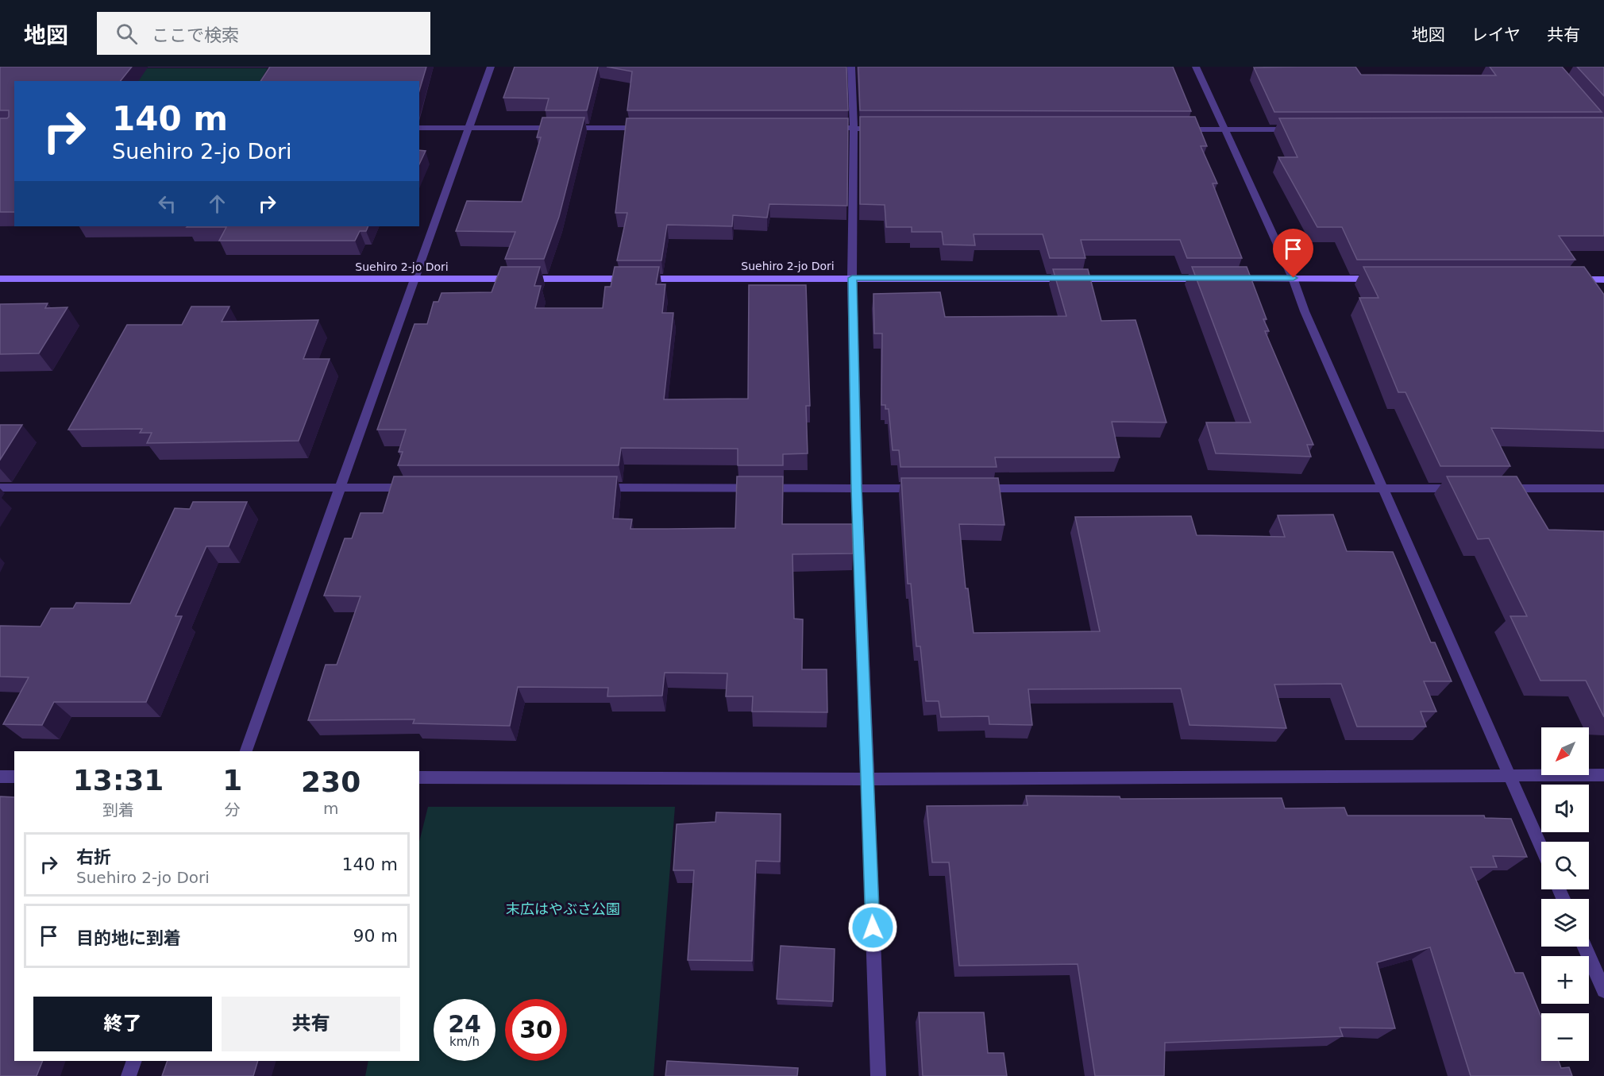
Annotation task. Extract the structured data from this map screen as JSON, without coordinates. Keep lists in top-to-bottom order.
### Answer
{
  "streets": {
    "street": ["Suehiro 2-jo Dori"]
  },
  "parks": ["末広はやぶさ公園"],
  "north": "bottom left",
  "page": {
    "header": "地図",
    "search": "ここで検索",
    "nav": ["地図", "レイヤ", "共有"],
    "turn": ["140 m", "Suehiro 2-jo Dori"],
    "map_buttons": ["+", "−"],
    "eta": [
      "13:31",
      "到着",
      "1",
      "分",
      "230",
      "m"
    ],
    "list": [
      {
        "name": "右折",
        "note": "Suehiro 2-jo Dori",
        "value": "140 m"
      },
      {
        "name": "目的地に到着",
        "value": "90 m"
      }
    ],
    "buttons": ["終了", "共有"],
    "speed": "24 km/h",
    "limit": "30"
  }
}
